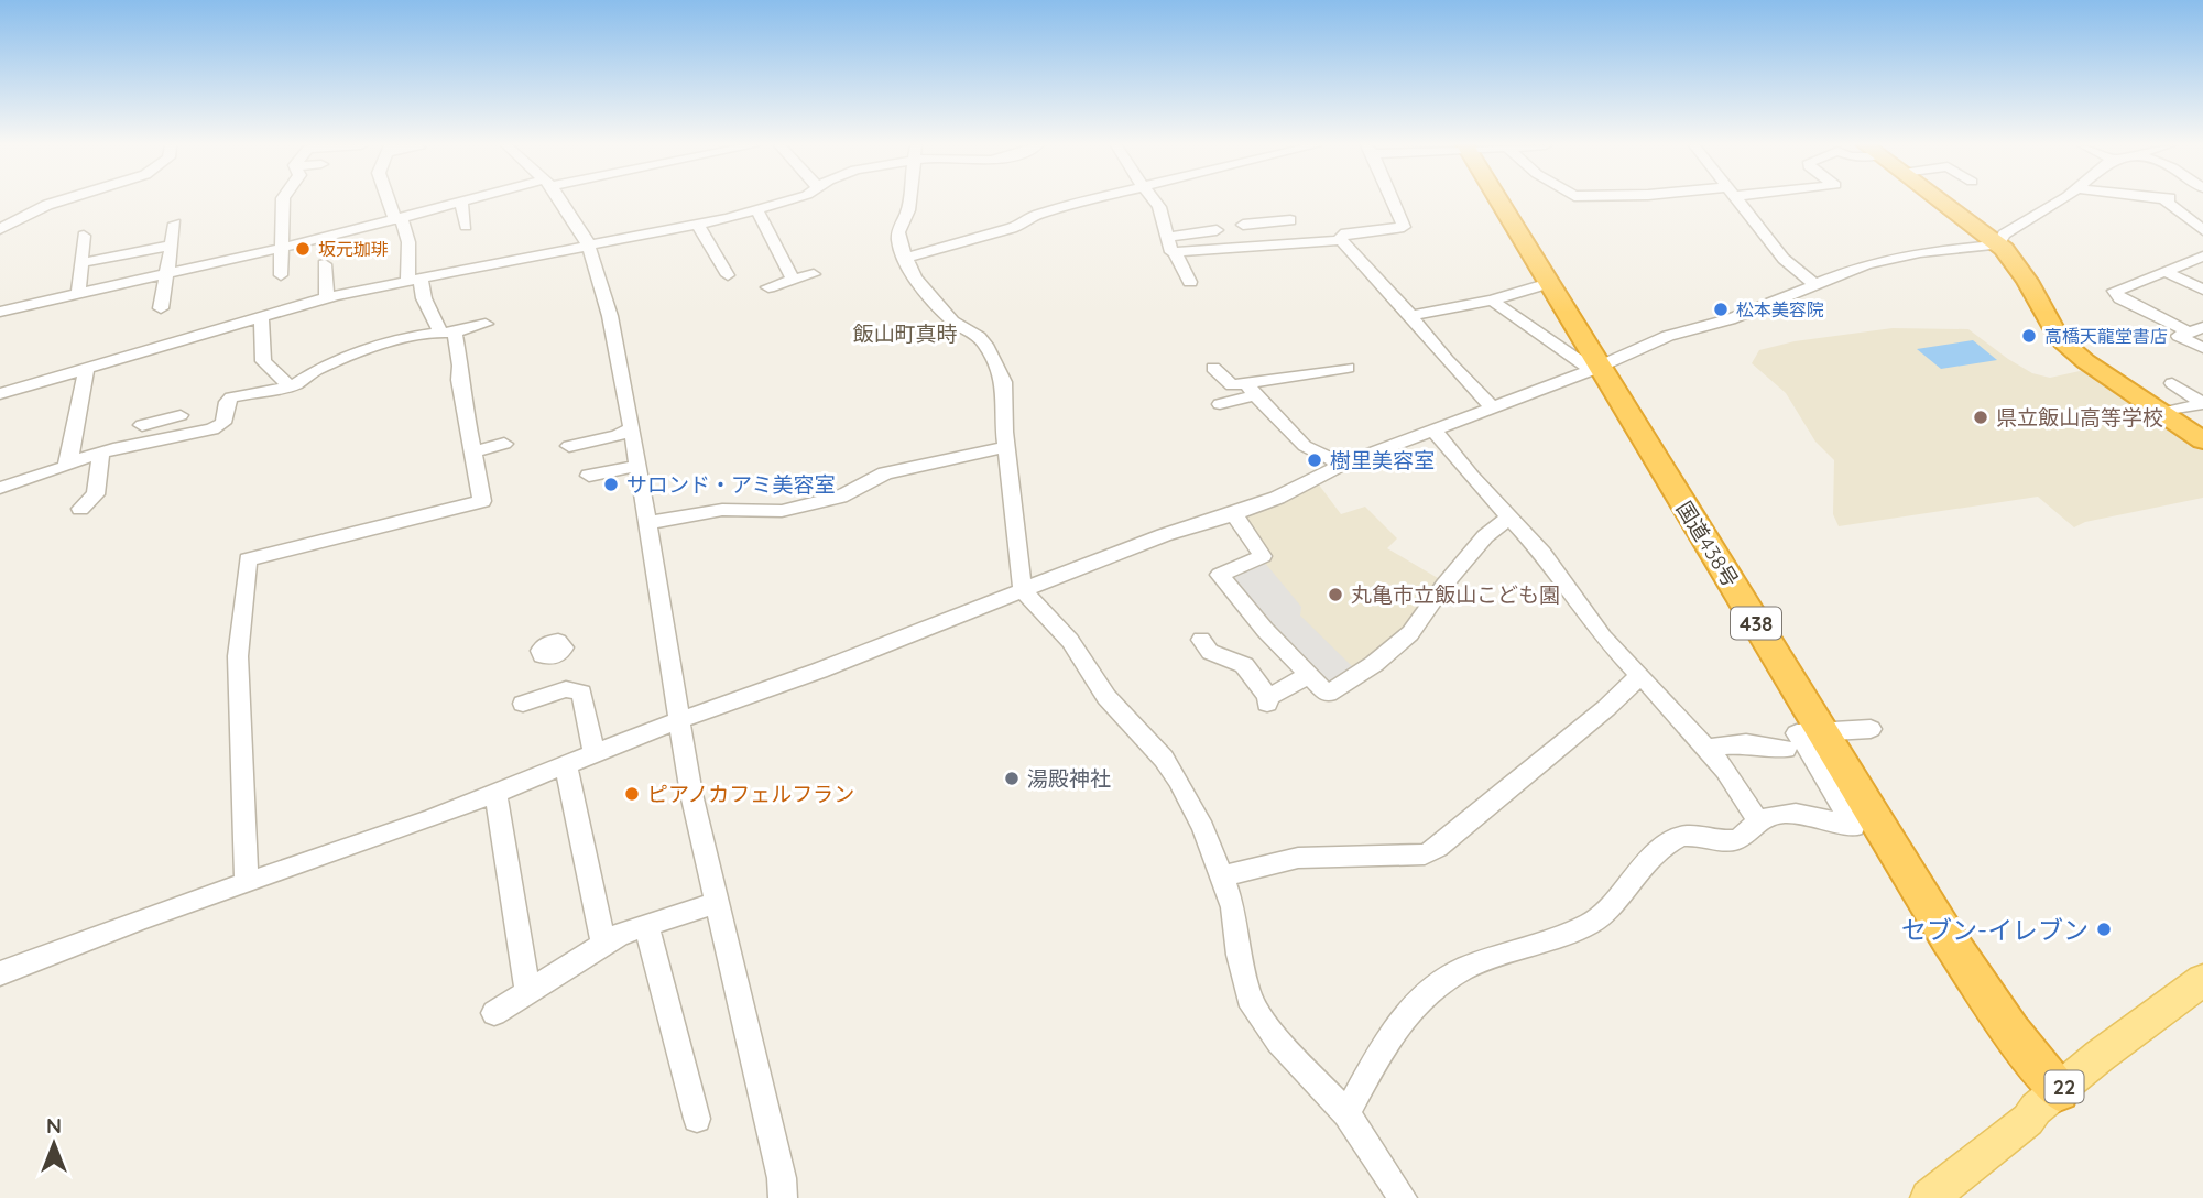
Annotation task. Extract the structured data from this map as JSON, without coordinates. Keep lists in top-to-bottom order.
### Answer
{
  "streets": {
    "highway": ["国道438号", "438"],
    "main road": ["22"]
  },
  "crossings": [
    ["国道438号", "22"]
  ],
  "districts": ["飯山町真時"],
  "places": [
    "坂元珈琲",
    "松本美容院",
    "高橋天龍堂書店",
    "県立飯山高等学校",
    "樹里美容室",
    "サロンド・アミ美容室",
    "丸亀市立飯山こども園",
    "湯殿神社",
    "ピアノカフェルフラン",
    "セブン-イレブン"
  ],
  "north": "top"
}
